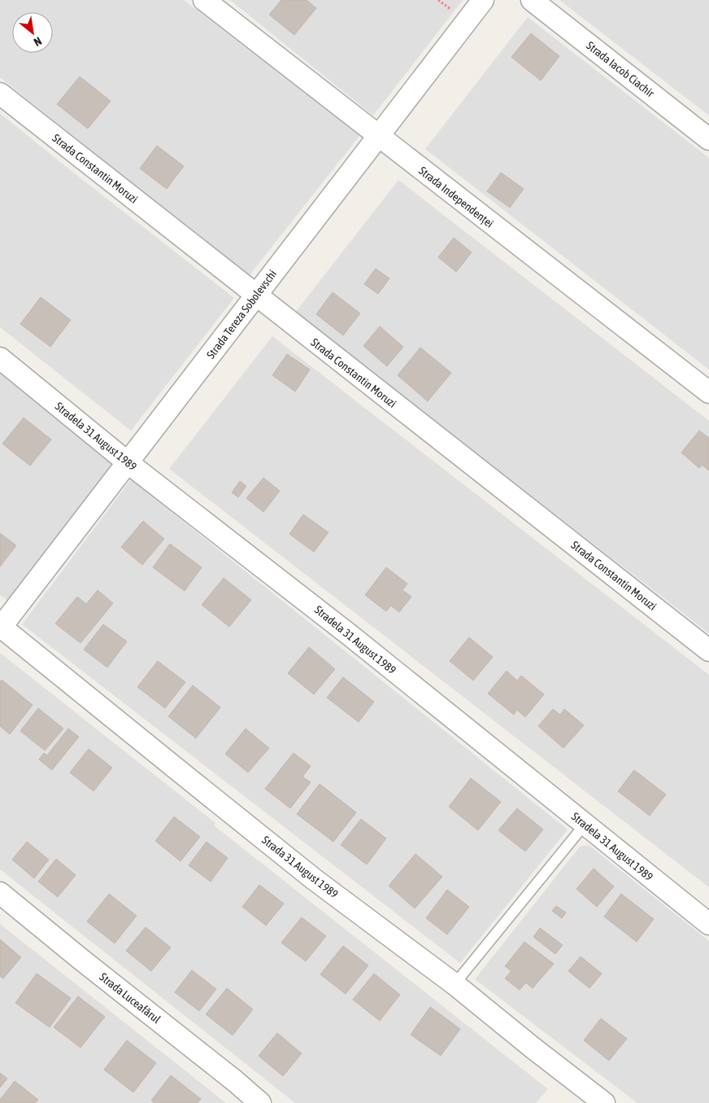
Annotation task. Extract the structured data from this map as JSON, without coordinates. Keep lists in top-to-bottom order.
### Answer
{
  "streets": {
    "street": [
      "Strada Iacob Ciachir",
      "Strada Constantin Moruzi",
      "Strada Independenței",
      "Strada Tereza Sobolevschi",
      "Stradela 31 August 1989",
      "Strada 31 August 1989",
      "Strada Luceafărul"
    ]
  },
  "crossings": [
    ["Strada Constantin Moruzi", "Strada Tereza Sobolevschi"],
    ["Strada Independenței", "Strada Tereza Sobolevschi"],
    ["Strada Tereza Sobolevschi", "Stradela 31 August 1989"],
    ["Strada Tereza Sobolevschi", "Strada 31 August 1989"]
  ],
  "north": "bottom right"
}
